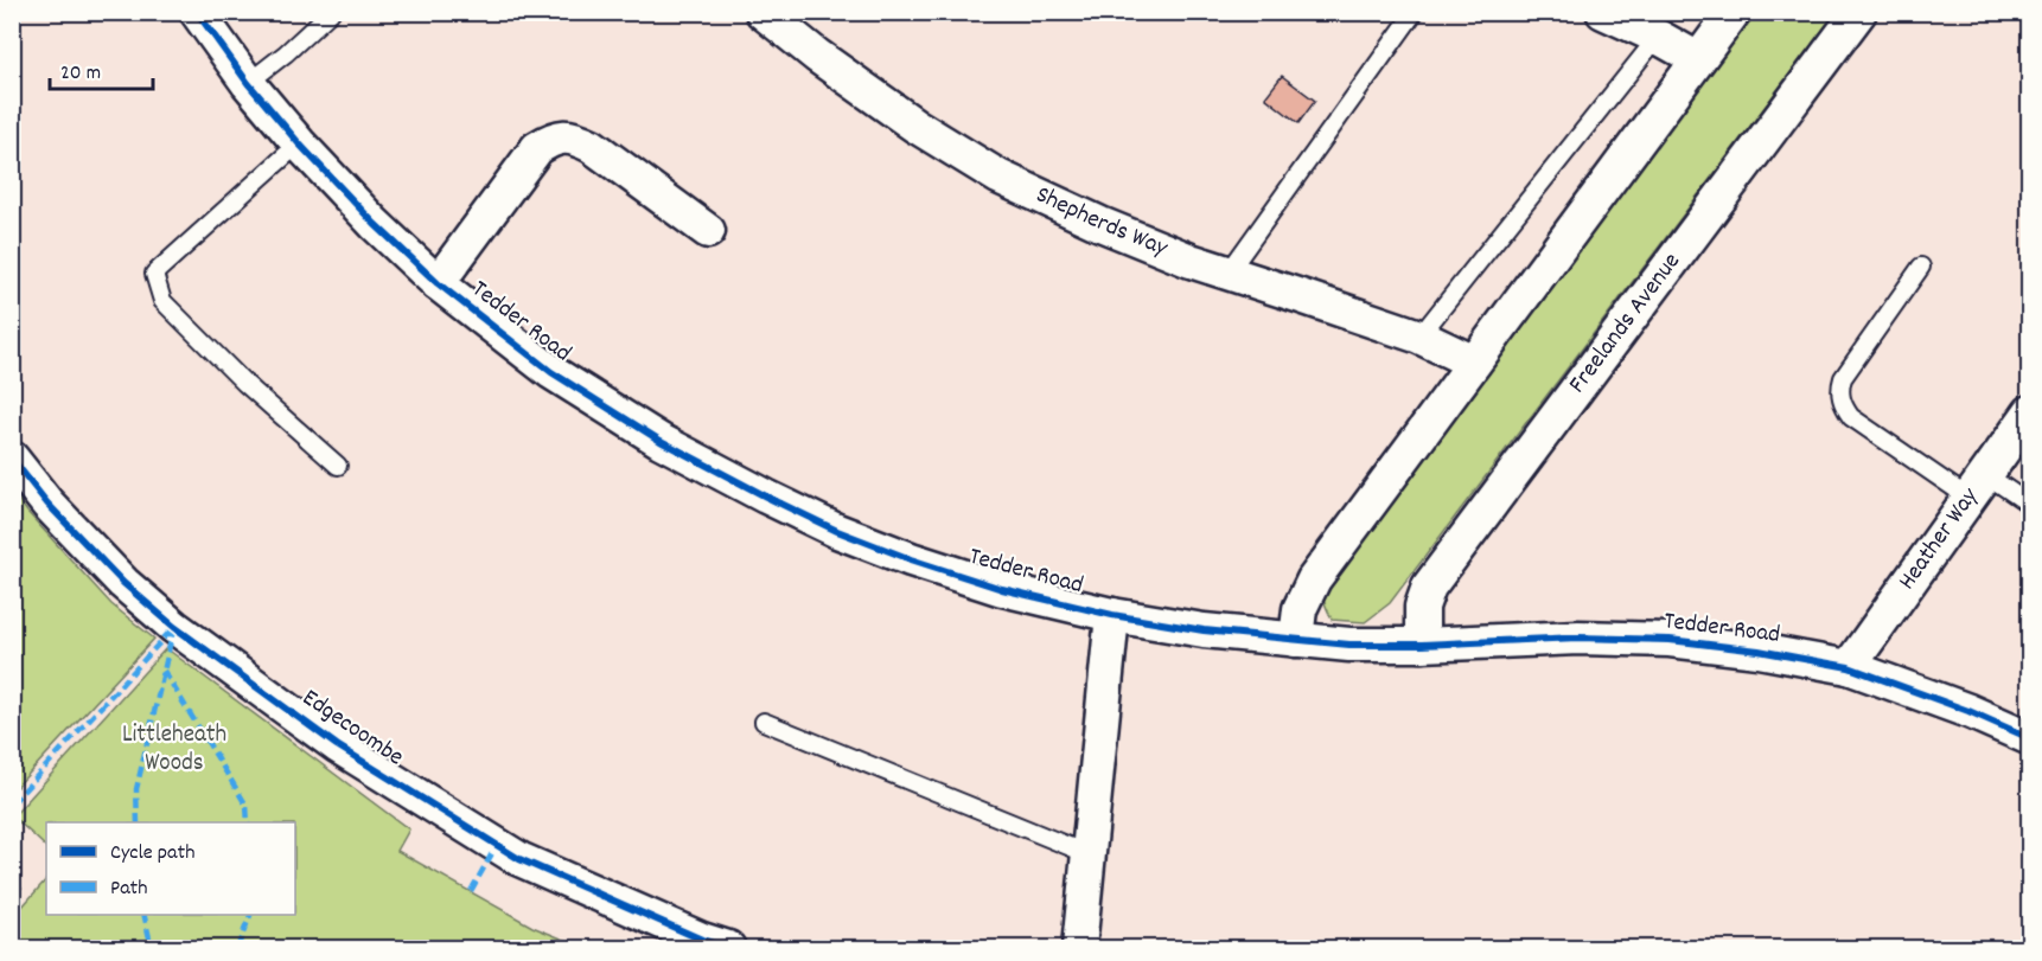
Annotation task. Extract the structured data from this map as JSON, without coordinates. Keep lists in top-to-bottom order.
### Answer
{
  "streets": {
    "street": [
      "Shepherds Way",
      "Tedder Road",
      "Freelands Avenue",
      "Heather Way",
      "Edgecoombe"
    ]
  },
  "crossings": [
    ["Tedder Road", "Freelands Avenue"],
    ["Tedder Road", "Heather Way"]
  ],
  "parks": ["Littleheath Woods"],
  "legend": ["Cycle path", "Path"],
  "scale_bar": "20 m"
}
